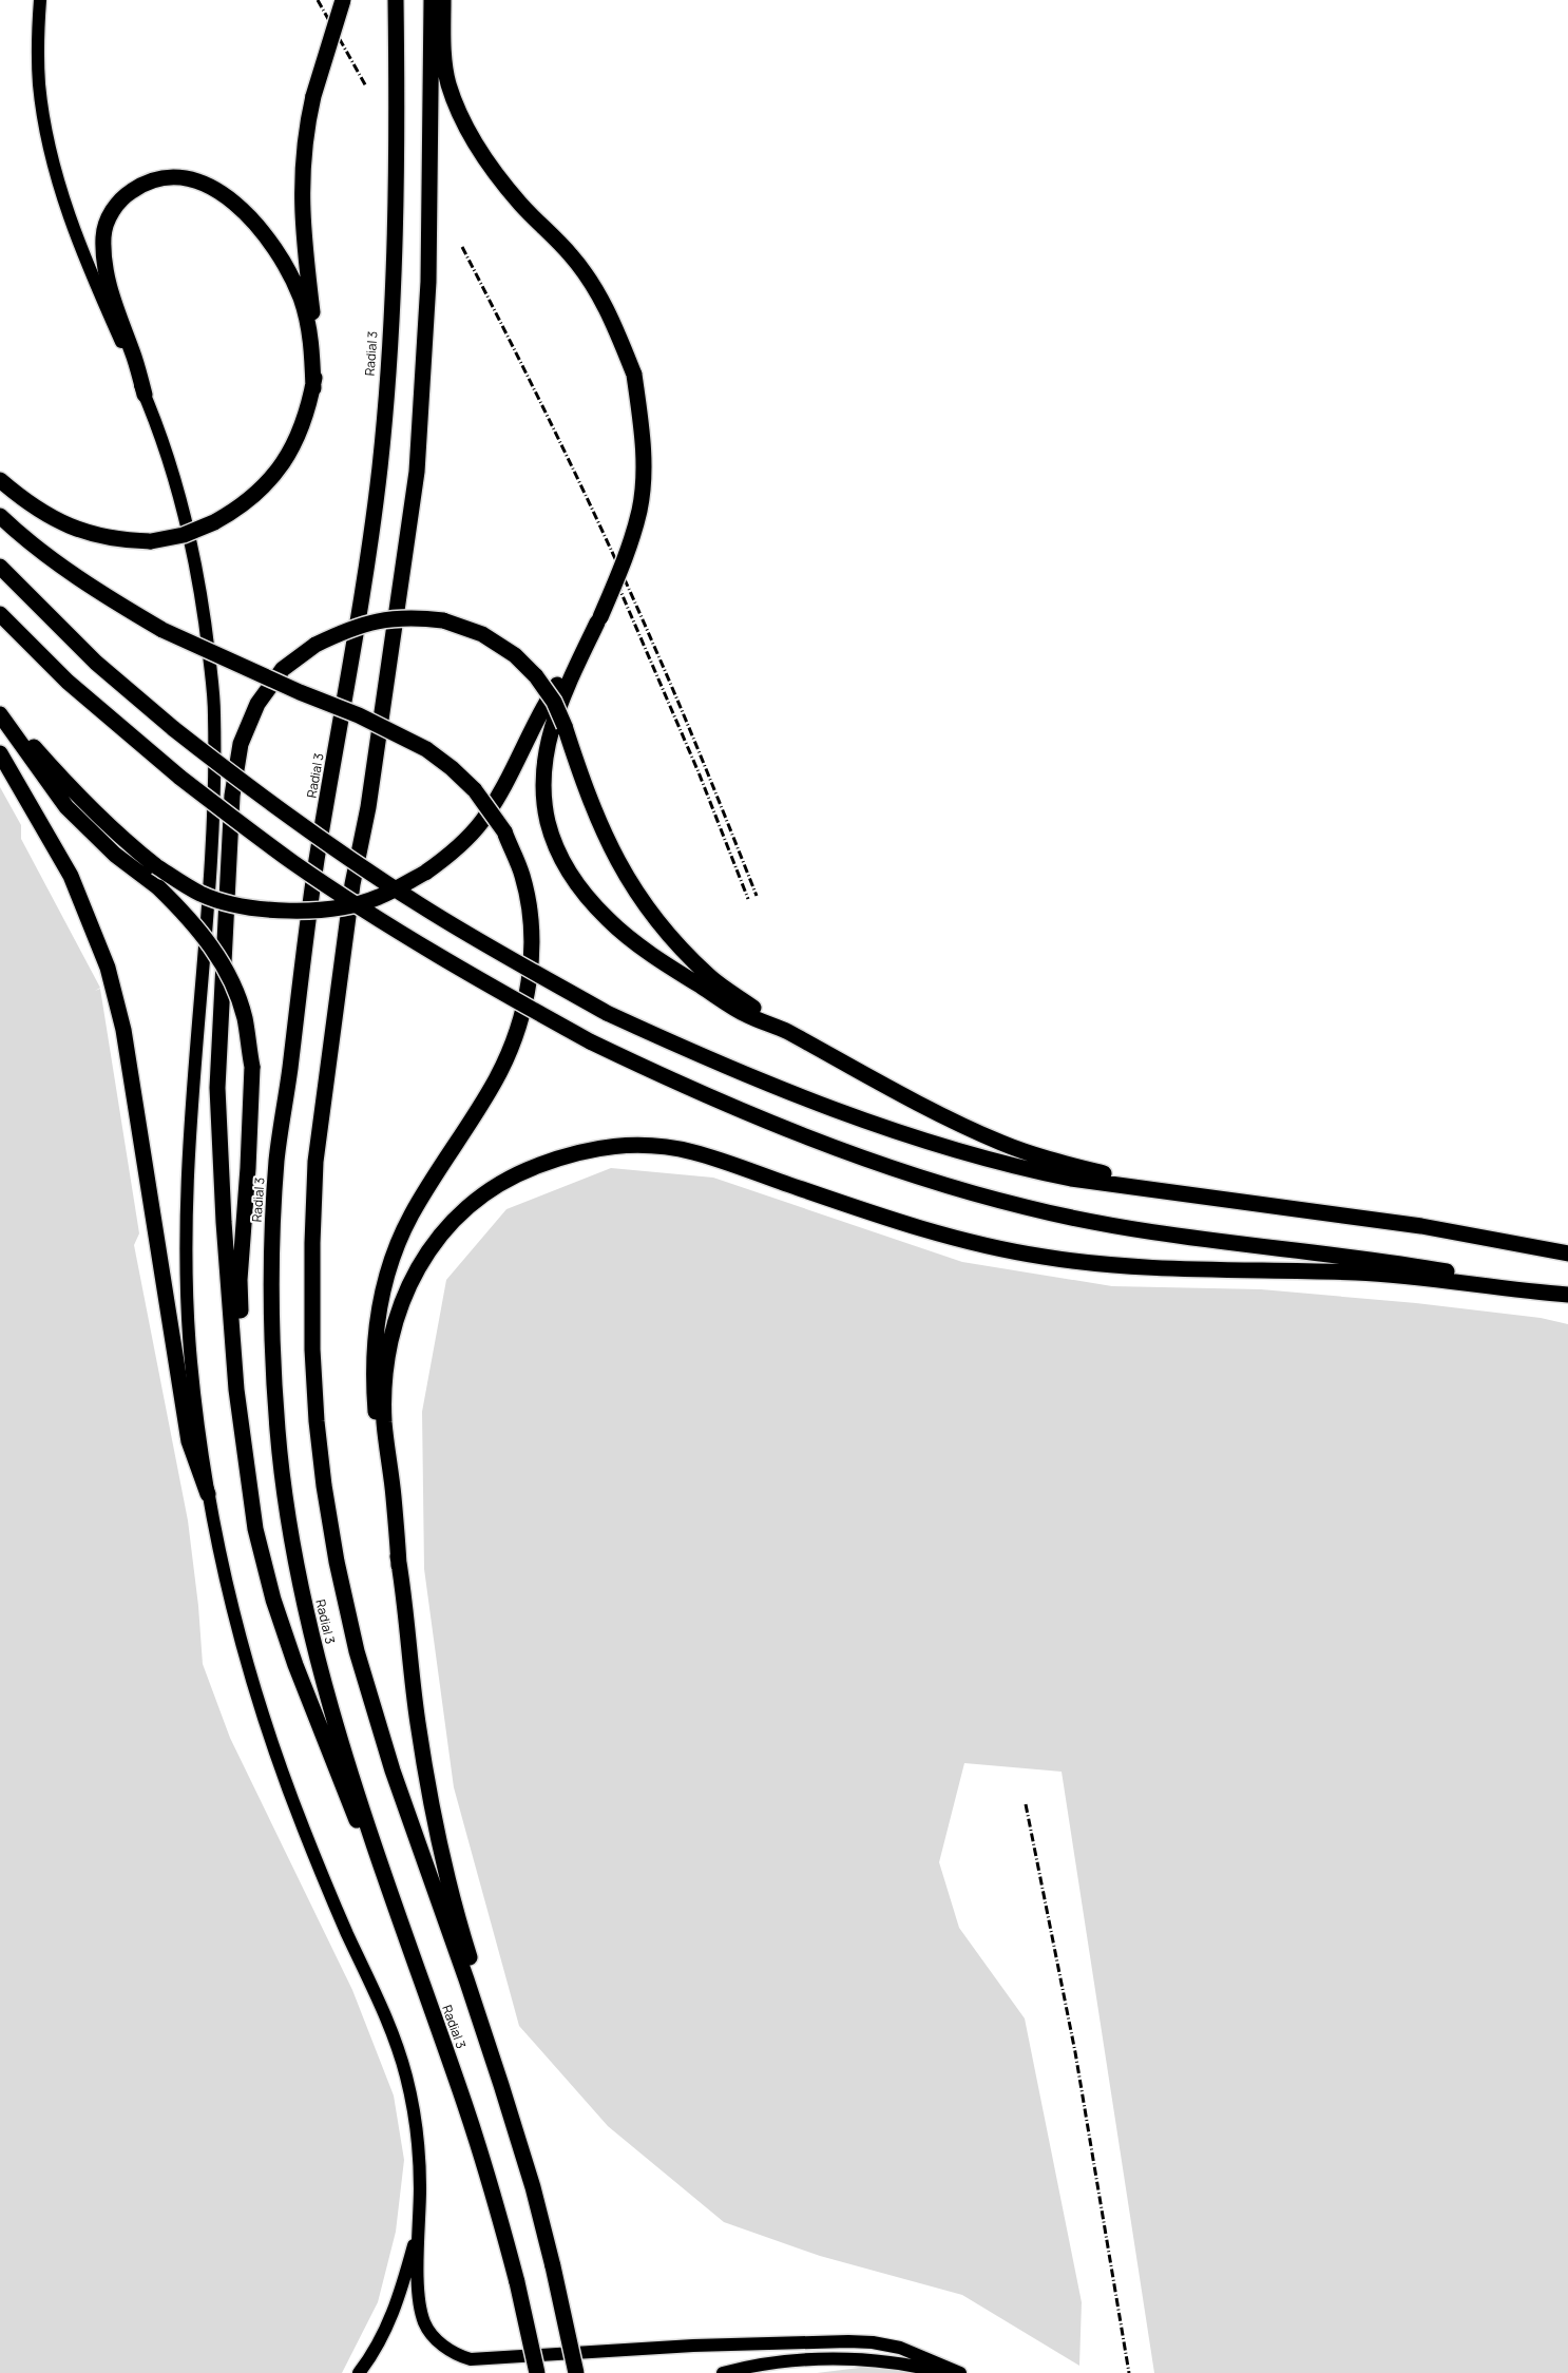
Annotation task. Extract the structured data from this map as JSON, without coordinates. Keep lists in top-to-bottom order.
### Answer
{
  "streets": {
    "highway": ["Radial 3"]
  }
}
